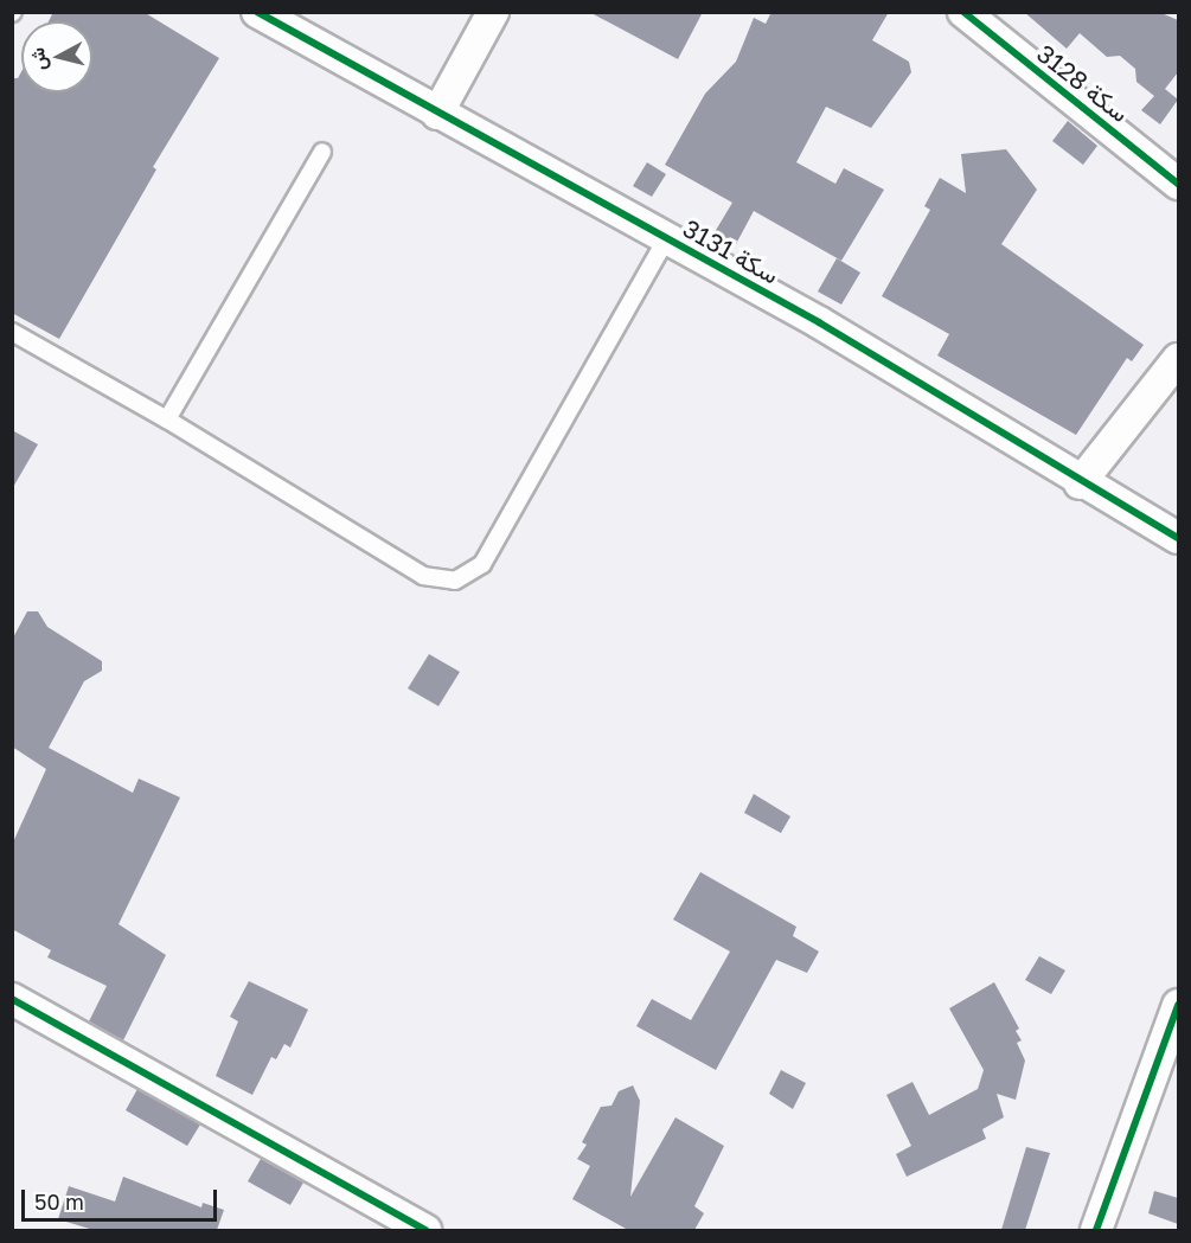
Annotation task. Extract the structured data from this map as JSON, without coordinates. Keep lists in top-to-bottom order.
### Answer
{
  "streets": {
    "street": ["سكة 3128", "سكة 3131"]
  },
  "scale_bar": "50 m",
  "north": "left"
}
